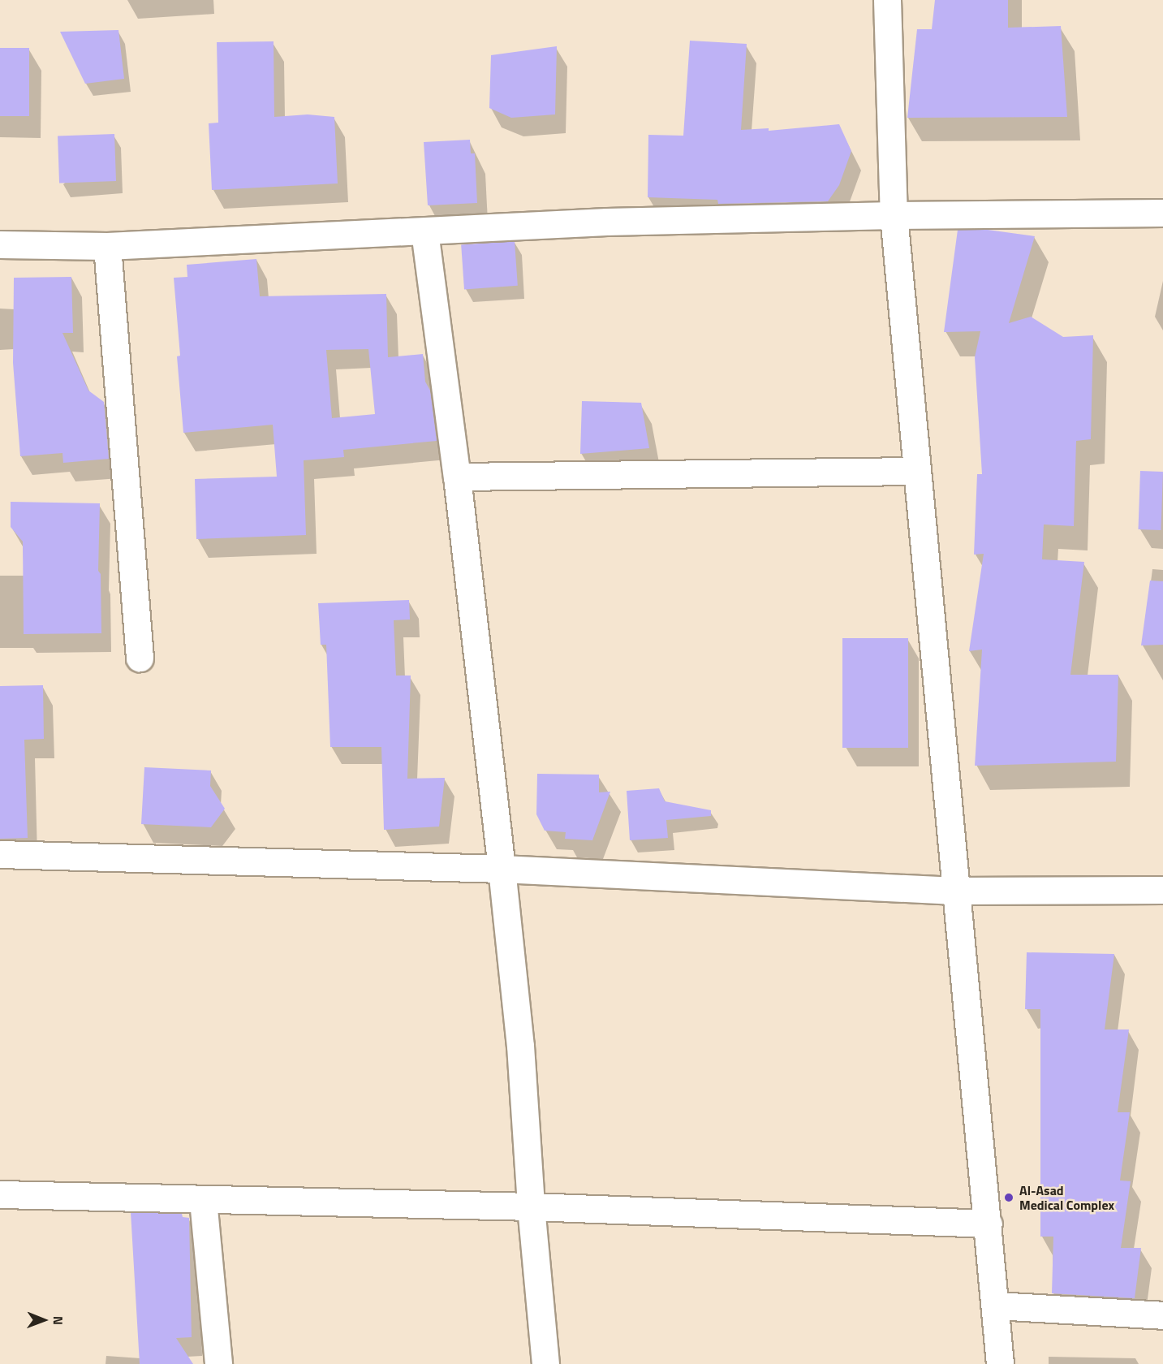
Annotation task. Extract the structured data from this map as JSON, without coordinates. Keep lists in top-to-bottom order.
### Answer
{
  "places": ["Al-Asad Medical Complex"],
  "north": "right"
}
